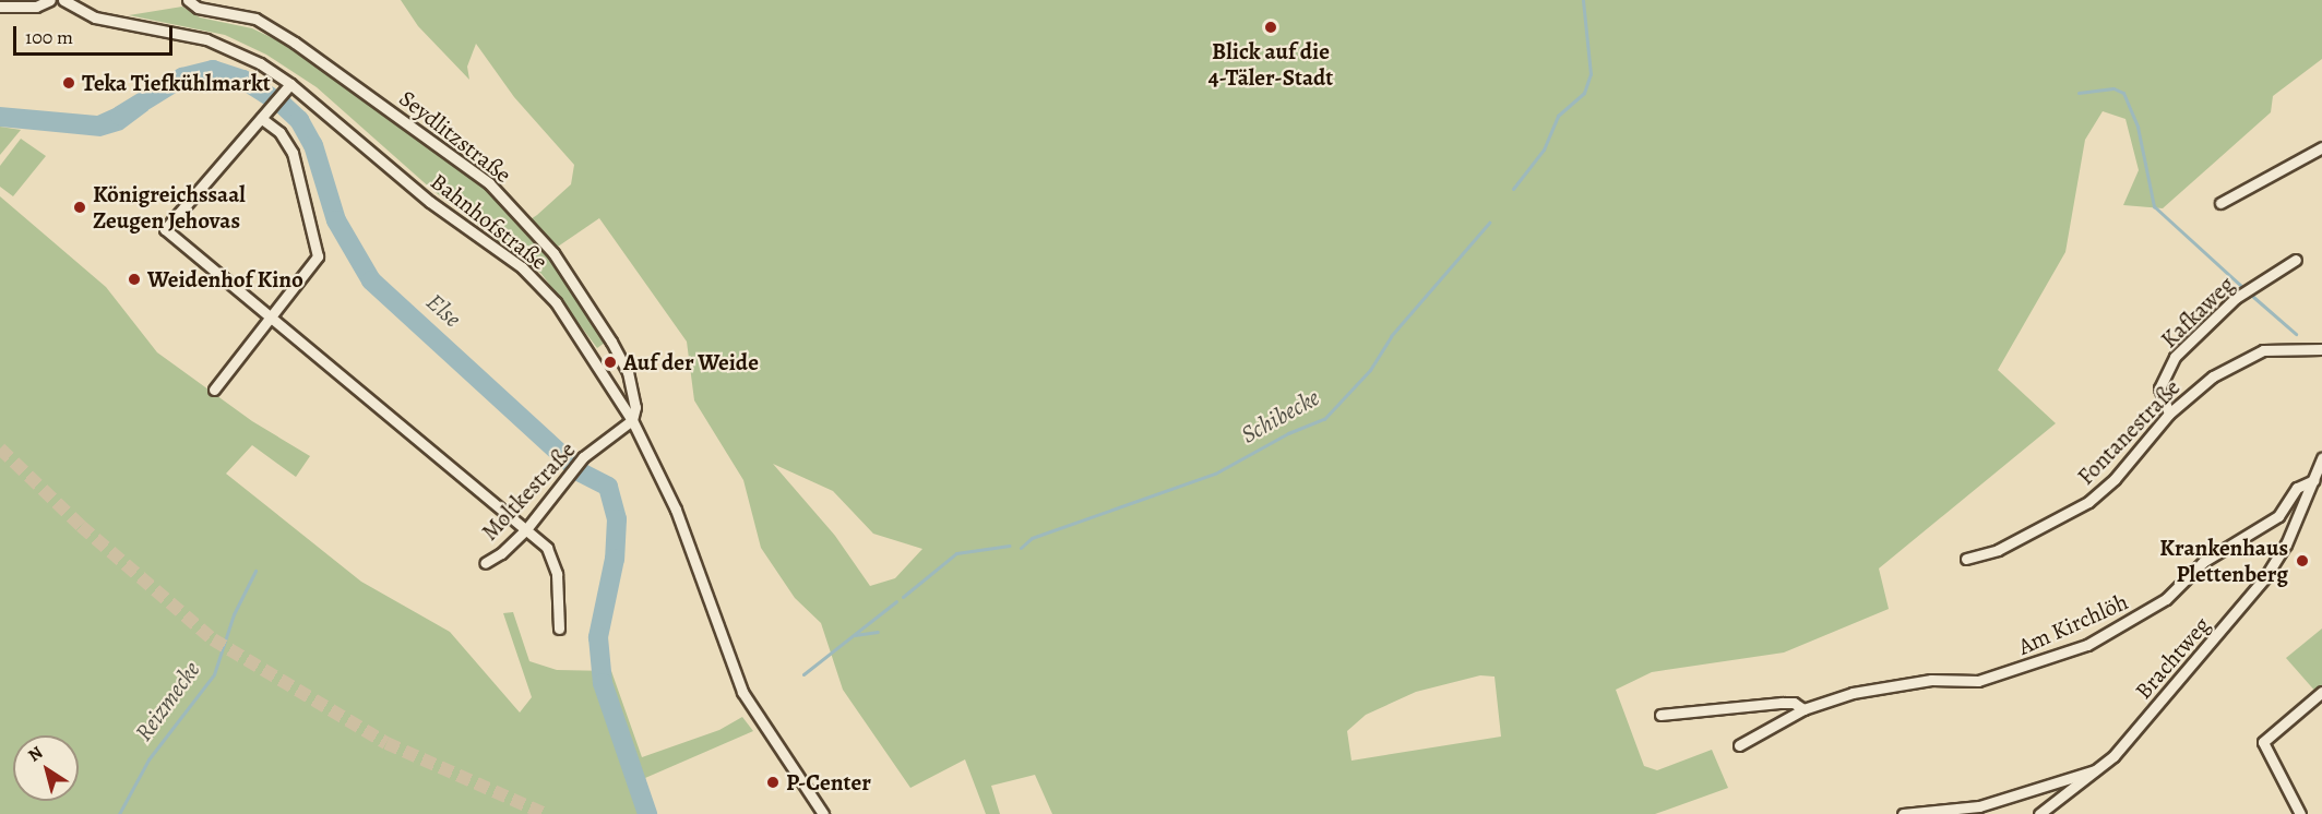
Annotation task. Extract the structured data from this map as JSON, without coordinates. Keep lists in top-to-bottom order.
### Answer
{
  "streets": {
    "street": [
      "Seydlitzstraße",
      "Bahnhofstraße",
      "Kafkaweg",
      "Fontanestraße",
      "Moltkestraße",
      "Am Kirchlöh",
      "Brachtweg"
    ]
  },
  "crossings": [
    ["Seydlitzstraße", "Bahnhofstraße"],
    ["Seydlitzstraße", "Moltkestraße"],
    ["Bahnhofstraße", "Moltkestraße"],
    ["Kafkaweg", "Fontanestraße"],
    ["Am Kirchlöh", "Brachtweg"]
  ],
  "water": ["Else", "Schibecke", "Reizmecke"],
  "places": [
    "Blick auf die 4-Täler-Stadt",
    "Teka Tiefkühlmarkt",
    "Königreichssaal Zeugen Jehovas",
    "Weidenhof Kino",
    "Auf der Weide",
    "Krankenhaus Plettenberg",
    "P-Center"
  ],
  "scale_bar": "100 m",
  "north": "top left"
}
